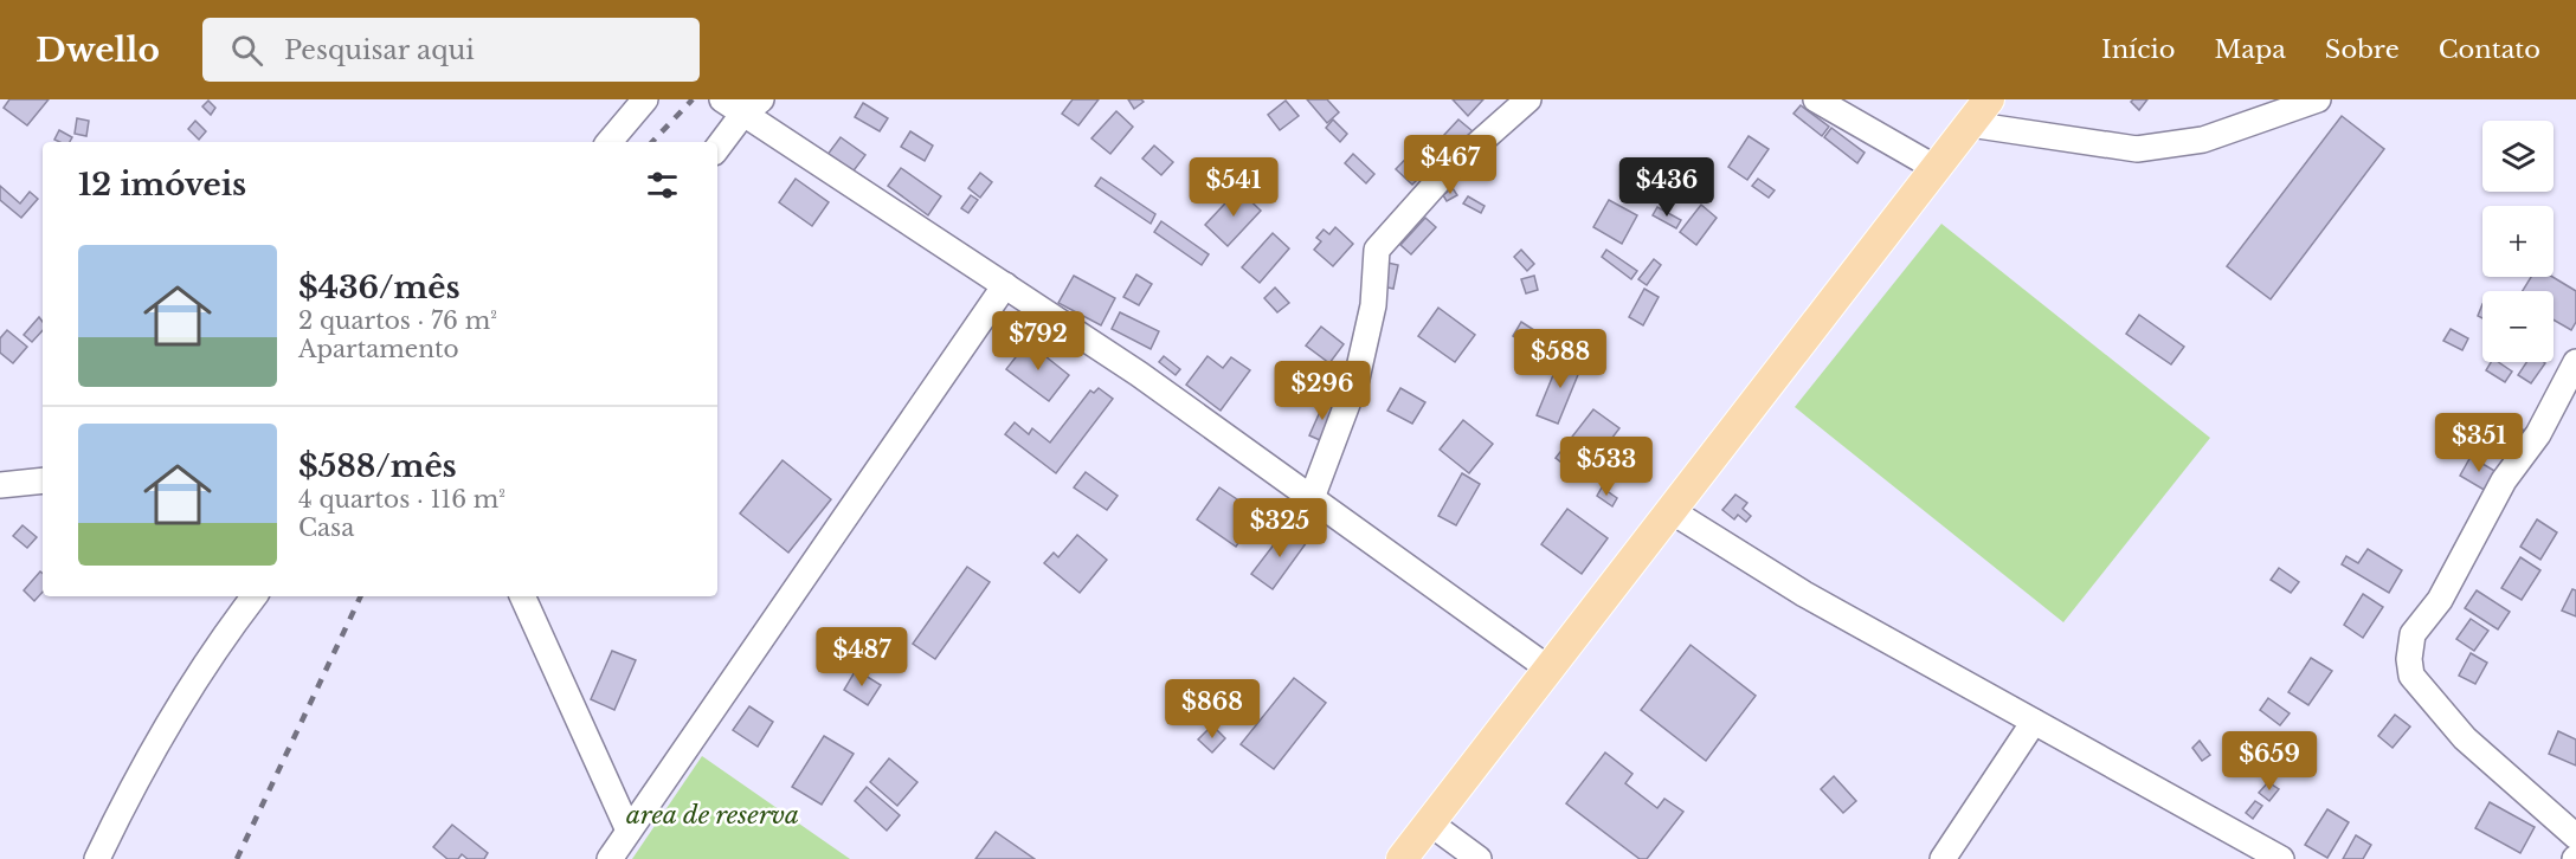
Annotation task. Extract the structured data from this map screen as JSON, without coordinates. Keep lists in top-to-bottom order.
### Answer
{
  "parks": ["area de reserva"],
  "page": {
    "header": "Dwello",
    "search": "Pesquisar aqui",
    "nav": [
      "Início",
      "Mapa",
      "Sobre",
      "Contato"
    ],
    "map_buttons": ["+", "−"],
    "price": [
      "$467",
      "$541",
      "$436",
      "$792",
      "$588",
      "$296",
      "$351",
      "$533",
      "$325",
      "$487",
      "$868",
      "$659"
    ],
    "heading": "12 imóveis",
    "list": [
      {
        "name": "$436/mês",
        "note": "2 quartos · 76 m² · Apartamento"
      },
      {
        "name": "$588/mês",
        "note": "4 quartos · 116 m² · Casa"
      }
    ]
  }
}
